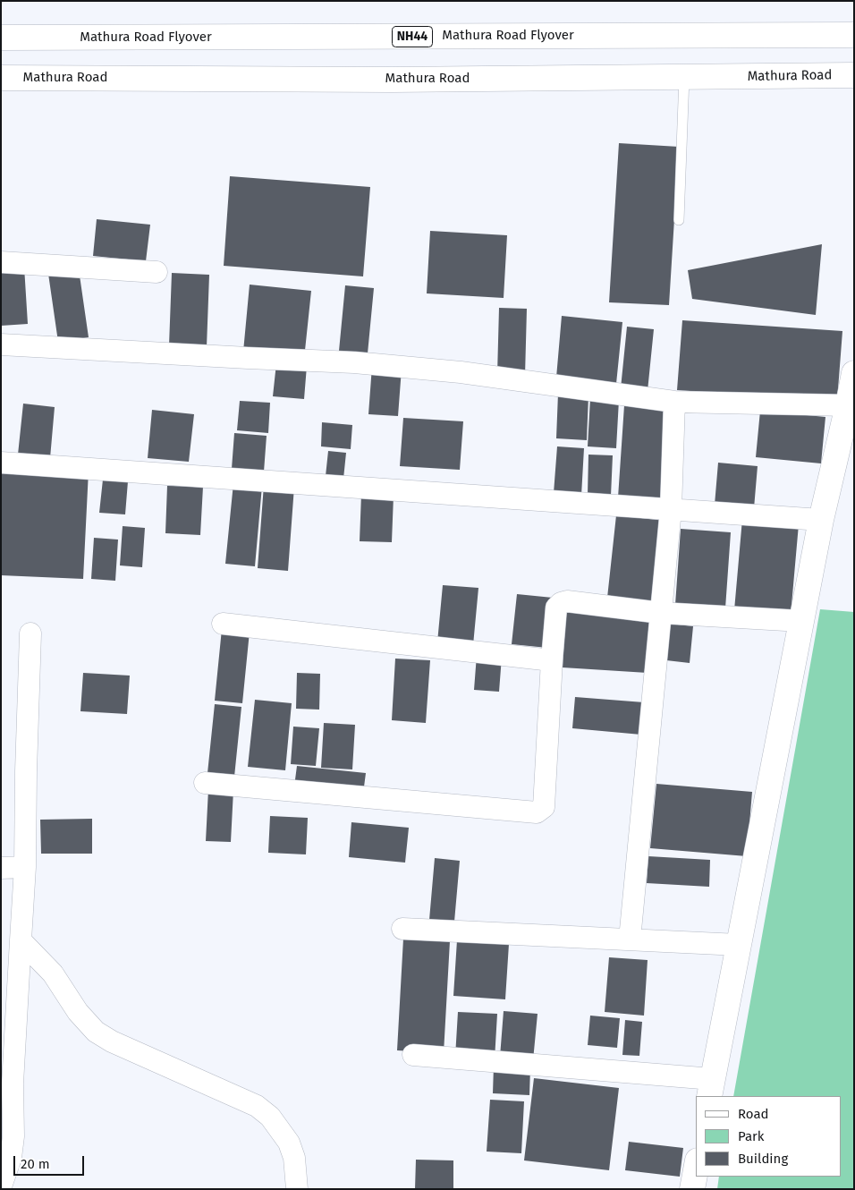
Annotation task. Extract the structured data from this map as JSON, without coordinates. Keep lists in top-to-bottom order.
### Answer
{
  "streets": {
    "main road": ["Mathura Road Flyover", "NH44", "Mathura Road"]
  },
  "legend": ["Road", "Park", "Building"],
  "scale_bar": "20 m"
}
